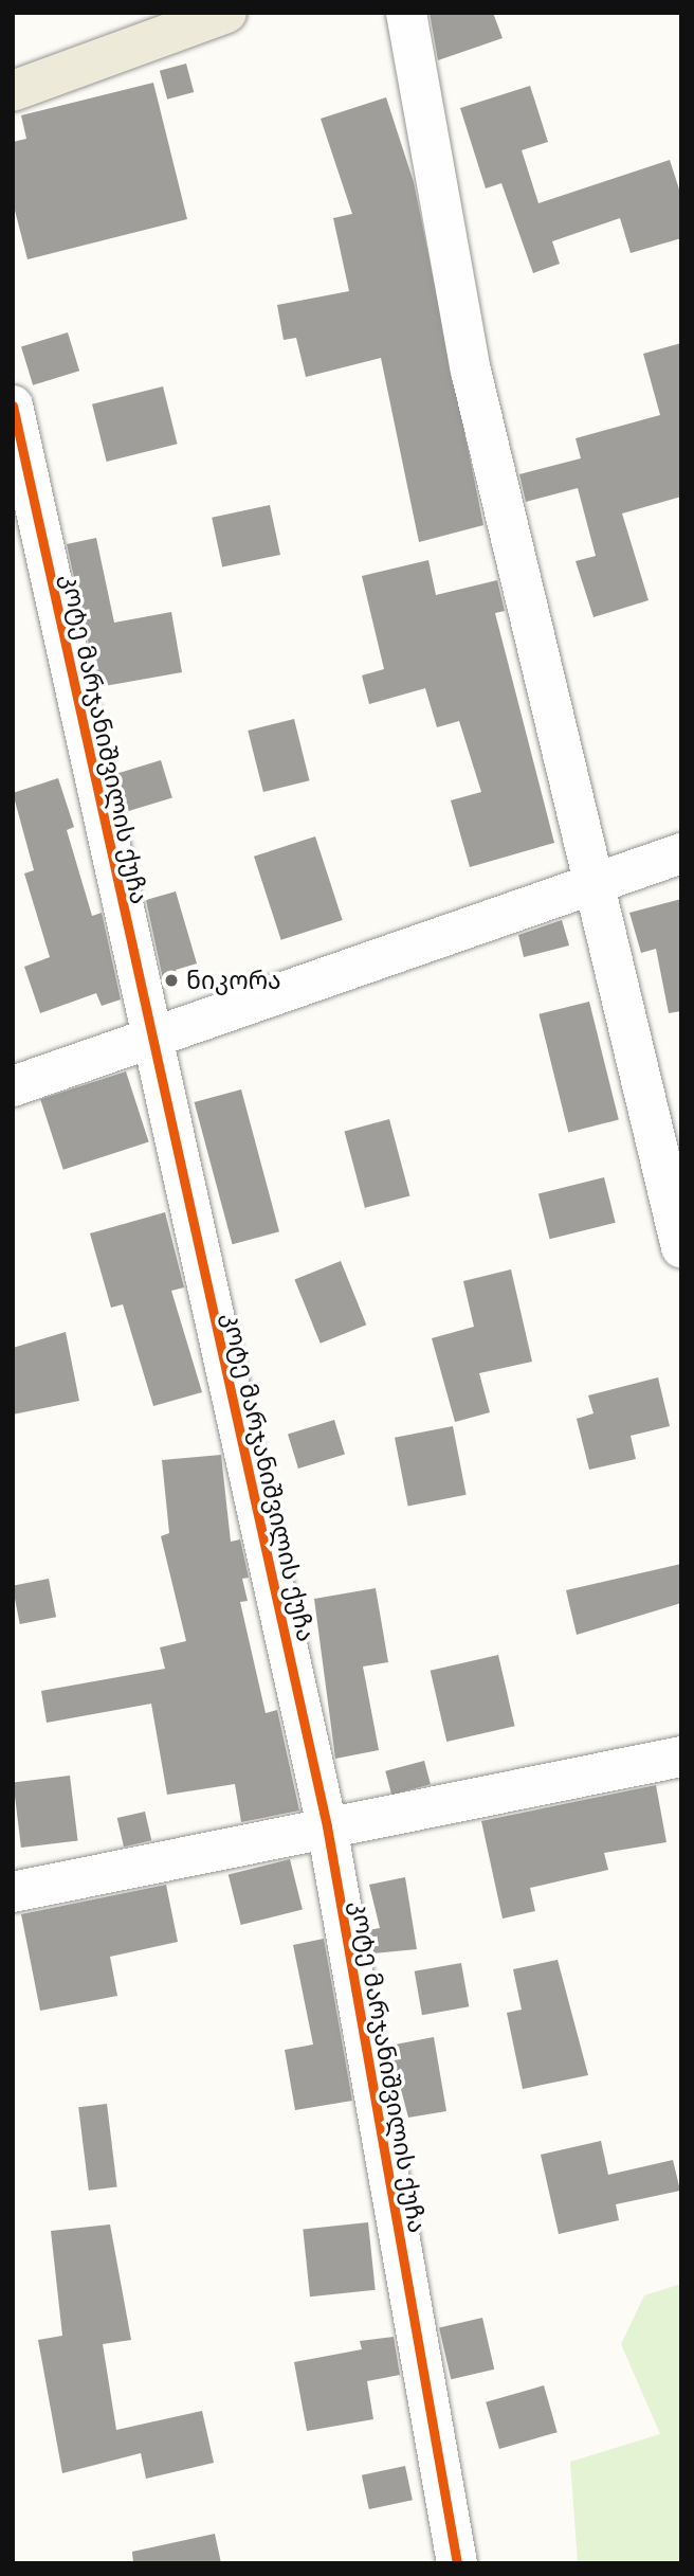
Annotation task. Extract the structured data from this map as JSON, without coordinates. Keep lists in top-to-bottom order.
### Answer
{
  "streets": {
    "street": ["კოტე მარჯანიშვილის ქუჩა"]
  },
  "places": ["ნიკორა"]
}
